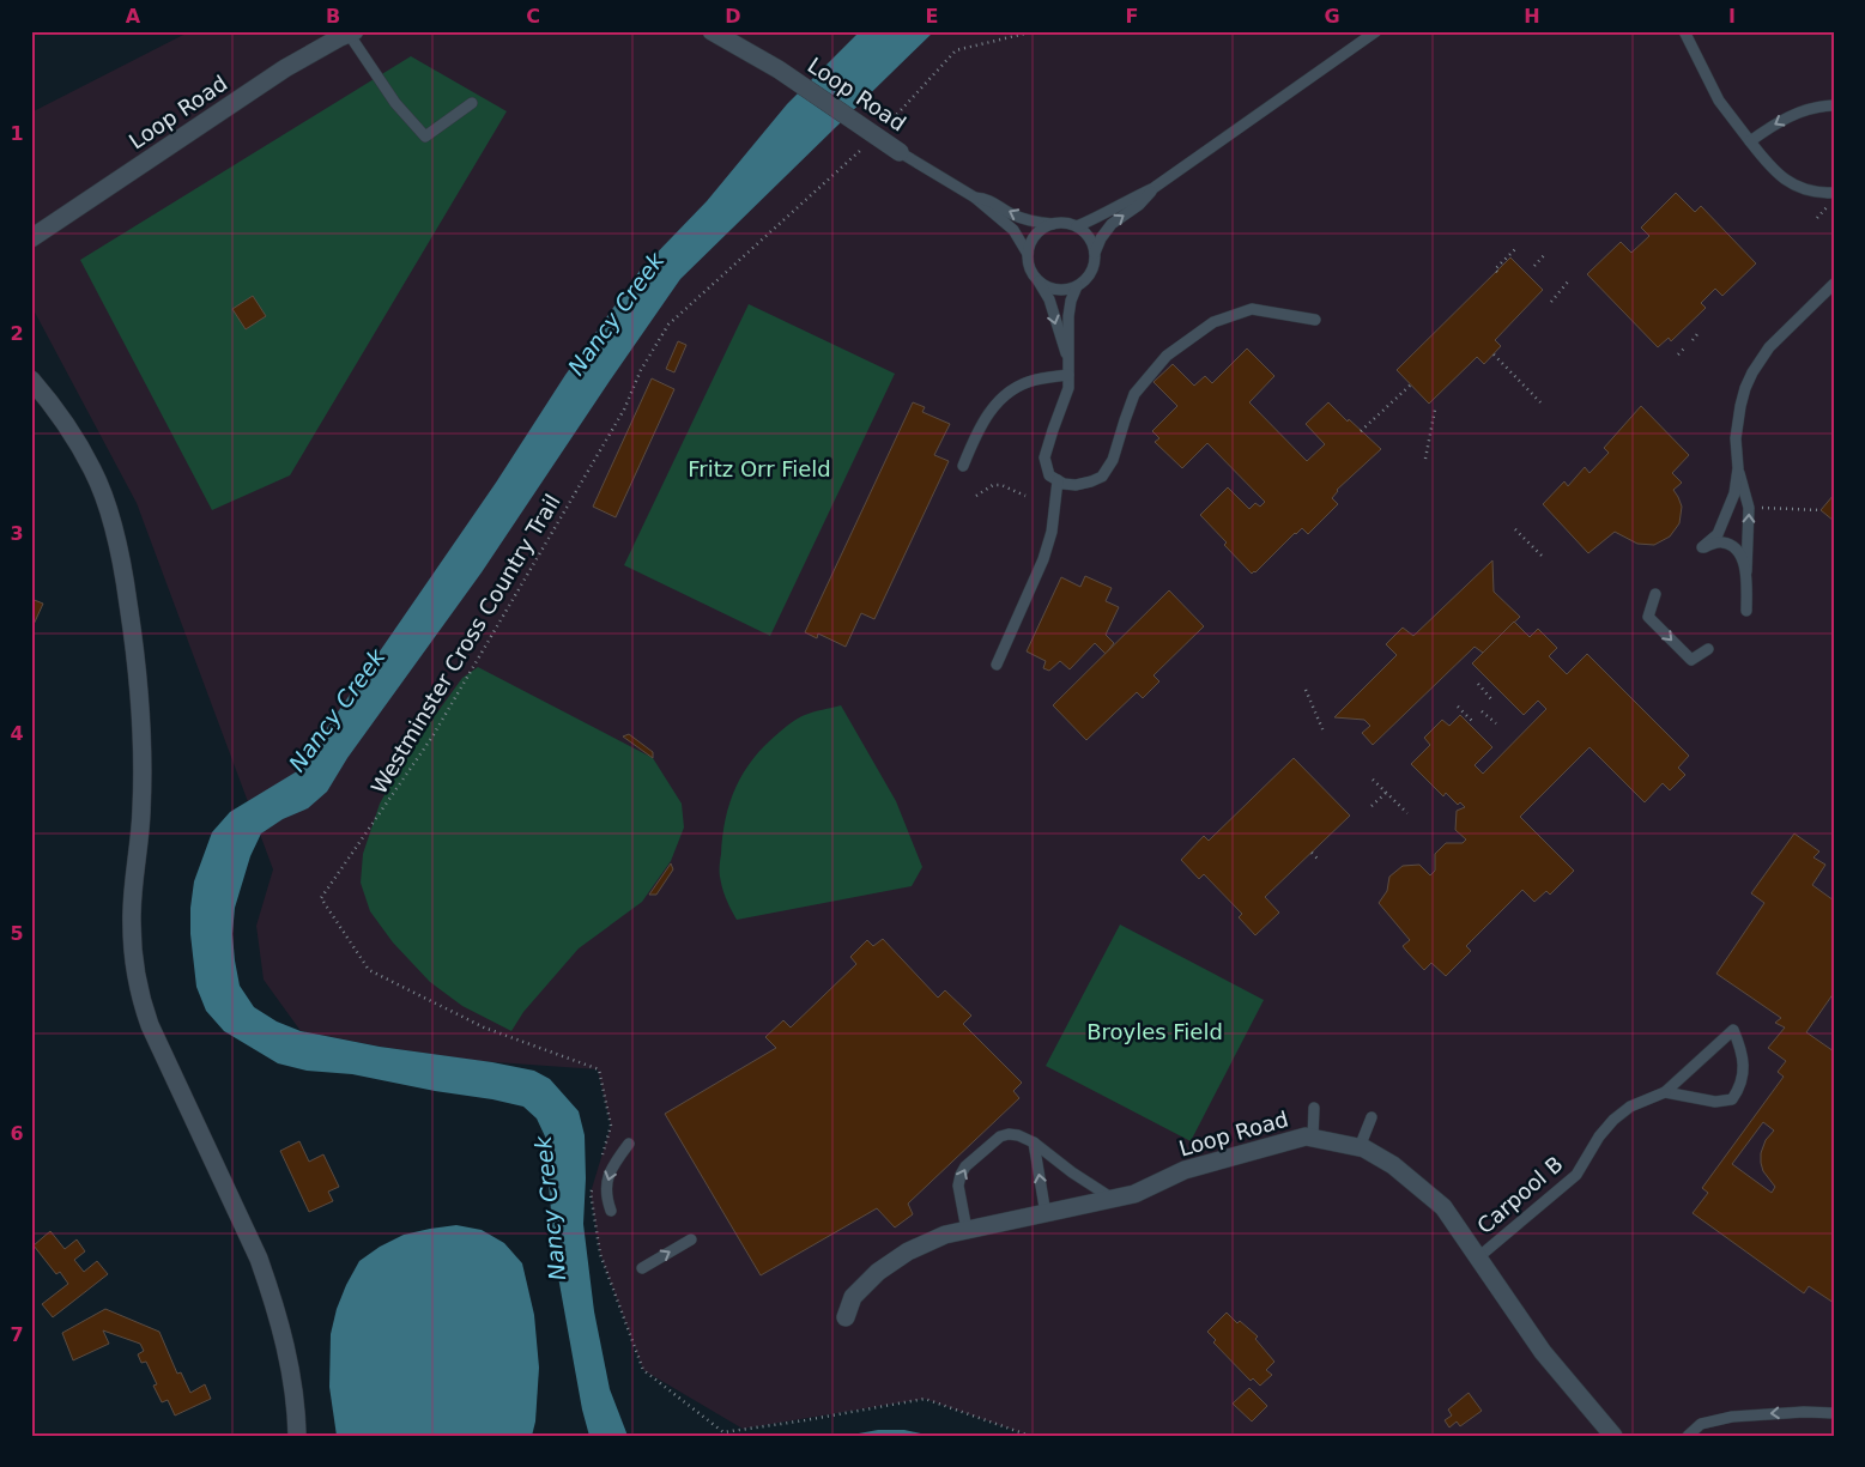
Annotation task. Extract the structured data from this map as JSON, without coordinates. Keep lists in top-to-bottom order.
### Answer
{
  "streets": {
    "street": ["Loop Road"],
    "lane": ["Carpool B"],
    "path": ["Westminster Cross Country Trail"]
  },
  "crossings": [
    ["Loop Road", "Westminster Cross Country Trail"],
    ["Loop Road", "Carpool B"]
  ],
  "water": ["Nancy Creek"],
  "parks": ["Fritz Orr Field", "Broyles Field"],
  "grid": {
    "columns": [
      "A",
      "B",
      "C",
      "D",
      "E",
      "F",
      "G",
      "H",
      "I"
    ],
    "rows": [
      "1",
      "2",
      "3",
      "4",
      "5",
      "6",
      "7"
    ]
  }
}
